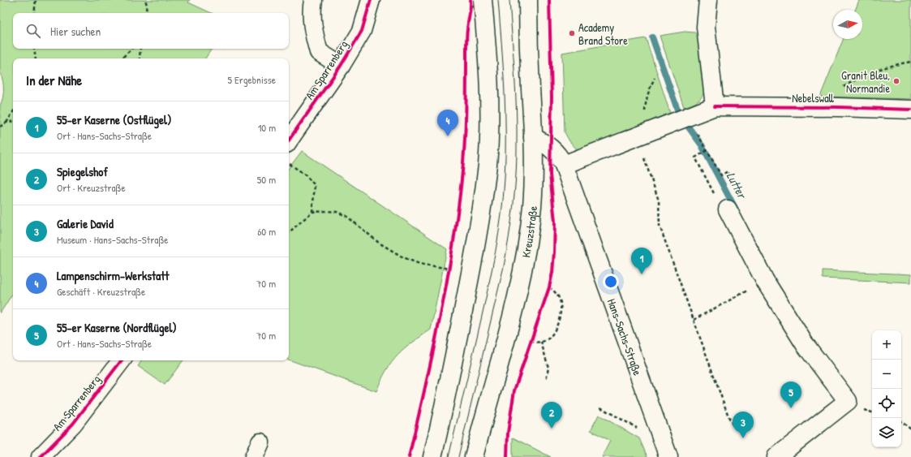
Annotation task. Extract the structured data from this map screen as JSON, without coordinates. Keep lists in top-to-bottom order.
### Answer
{
  "streets": {
    "street": [
      "Am Sparrenberg",
      "Nebelswall",
      "Kreuzstraße",
      "Hans-Sachs-Straße"
    ]
  },
  "crossings": [
    ["Nebelswall", "Hans-Sachs-Straße"],
    ["Kreuzstraße", "Hans-Sachs-Straße"]
  ],
  "water": ["Lutter"],
  "places": ["Academy Brand Store", "Granit Bleu, Normandie"],
  "north": "right",
  "page": {
    "search": "Hier suchen",
    "heading": ["In der Nähe", "5 Ergebnisse"],
    "list": [
      {
        "mark": "1",
        "name": "55-er Kaserne (Ostflügel)",
        "note": "Ort · Hans-Sachs-Straße",
        "value": "10 m"
      },
      {
        "mark": "2",
        "name": "Spiegelshof",
        "note": "Ort · Kreuzstraße",
        "value": "50 m"
      },
      {
        "mark": "3",
        "name": "Galerie David",
        "note": "Museum · Hans-Sachs-Straße",
        "value": "60 m"
      },
      {
        "mark": "4",
        "name": "Lampenschirm-Werkstatt",
        "note": "Geschäft · Kreuzstraße",
        "value": "70 m"
      },
      {
        "mark": "5",
        "name": "55-er Kaserne (Nordflügel)",
        "note": "Ort · Hans-Sachs-Straße",
        "value": "70 m"
      }
    ],
    "pins": [
      "4",
      "1",
      "5",
      "2",
      "3"
    ],
    "map_buttons": ["+", "−"]
  }
}
